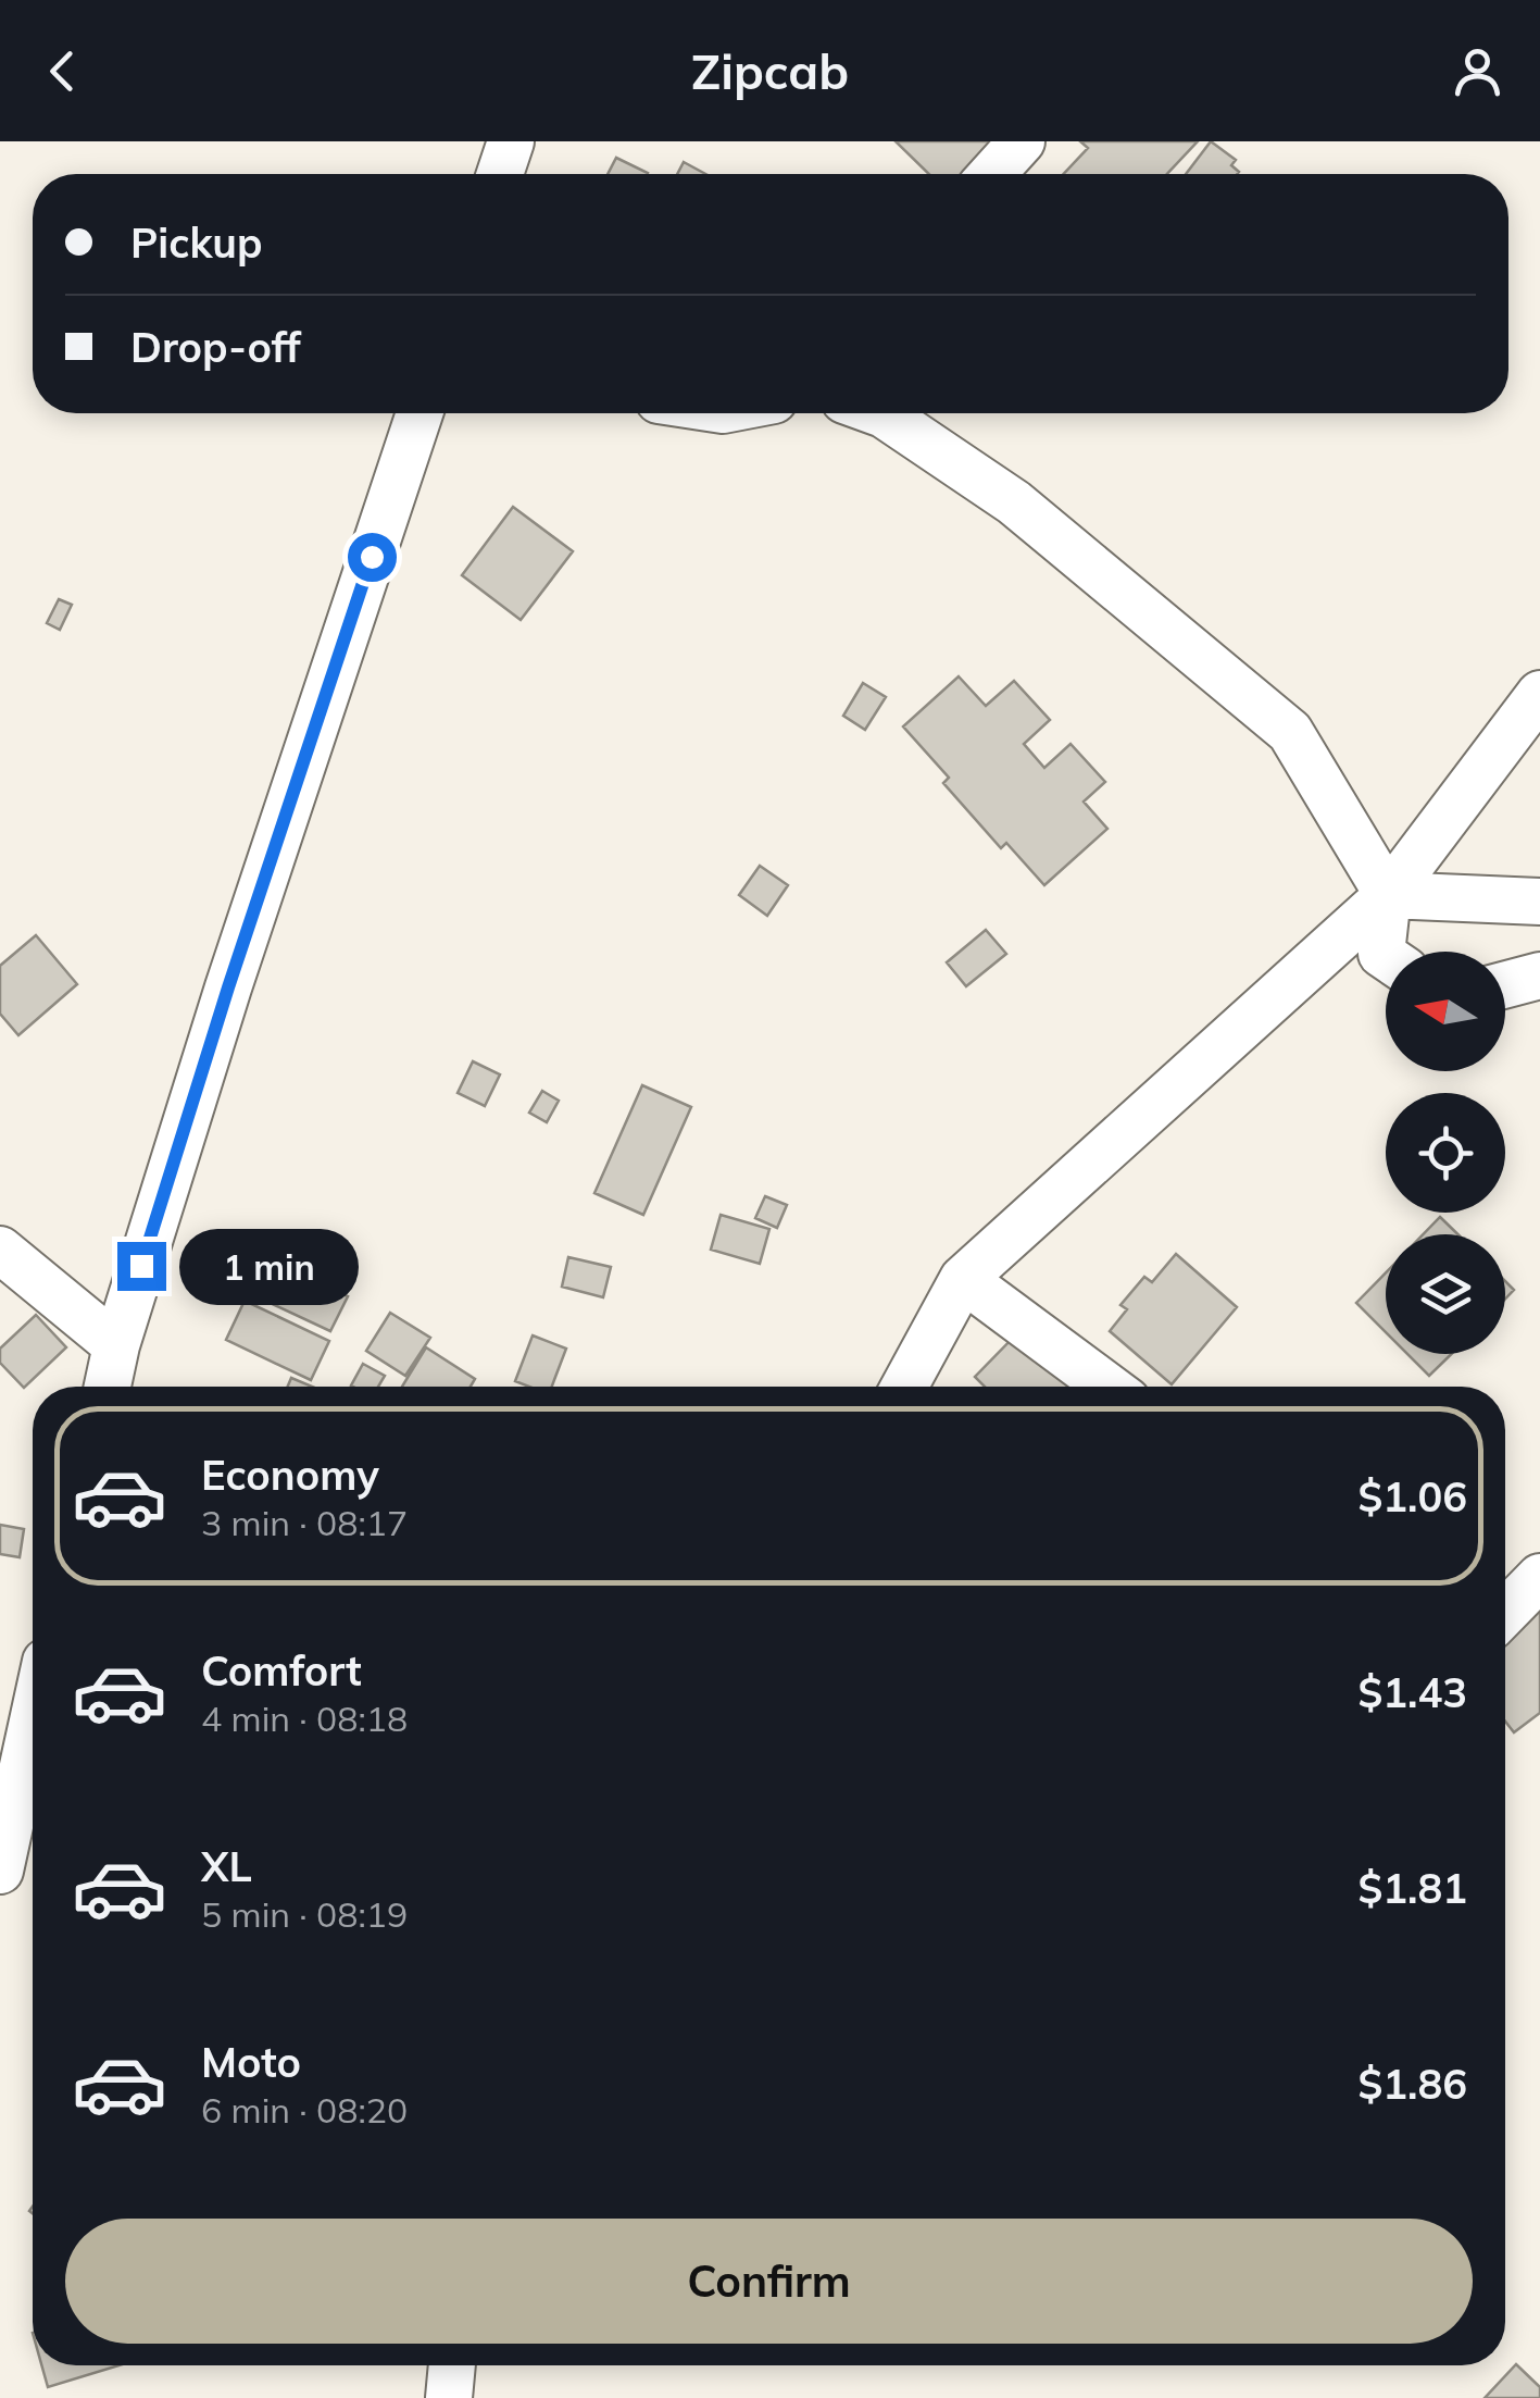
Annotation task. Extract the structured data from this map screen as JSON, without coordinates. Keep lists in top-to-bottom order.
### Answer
{
  "north": "left",
  "page": {
    "header": "Zipcab",
    "banner": ["Pickup", "Drop-off"],
    "bubble": "1 min",
    "list": [
      {
        "name": "Economy",
        "note": "3 min · 08:17",
        "value": "$1.06"
      },
      {
        "name": "Comfort",
        "note": "4 min · 08:18",
        "value": "$1.43"
      },
      {
        "name": "XL",
        "note": "5 min · 08:19",
        "value": "$1.81"
      },
      {
        "name": "Moto",
        "note": "6 min · 08:20",
        "value": "$1.86"
      }
    ],
    "buttons": "Confirm"
  }
}
